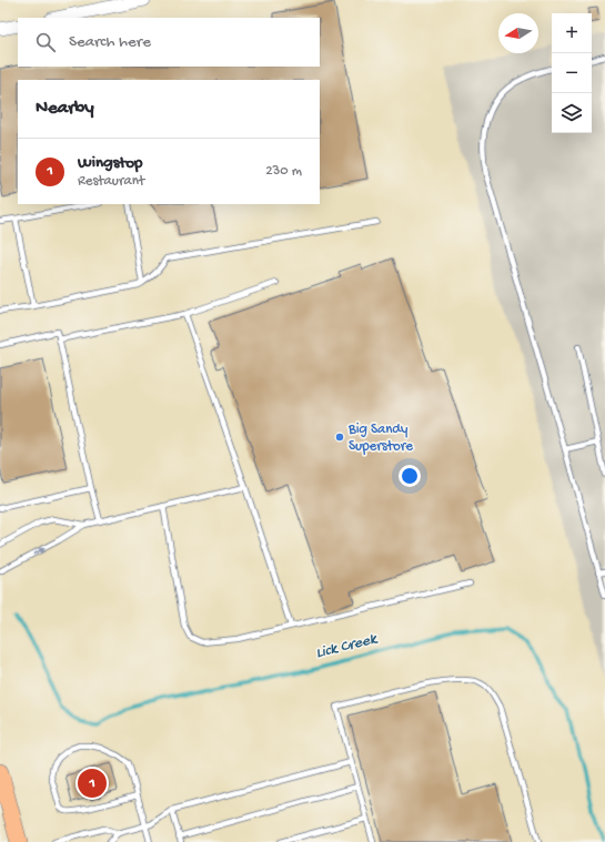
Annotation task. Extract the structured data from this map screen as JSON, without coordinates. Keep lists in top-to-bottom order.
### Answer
{
  "water": ["Lick Creek"],
  "places": ["Big Sandy Superstore"],
  "north": "left",
  "page": {
    "map_buttons": ["+", "−"],
    "search": "Search here",
    "heading": "Nearby",
    "list": [
      {
        "mark": "1",
        "name": "Wingstop",
        "note": "Restaurant",
        "value": "230 m"
      }
    ],
    "pins": "1"
  }
}
